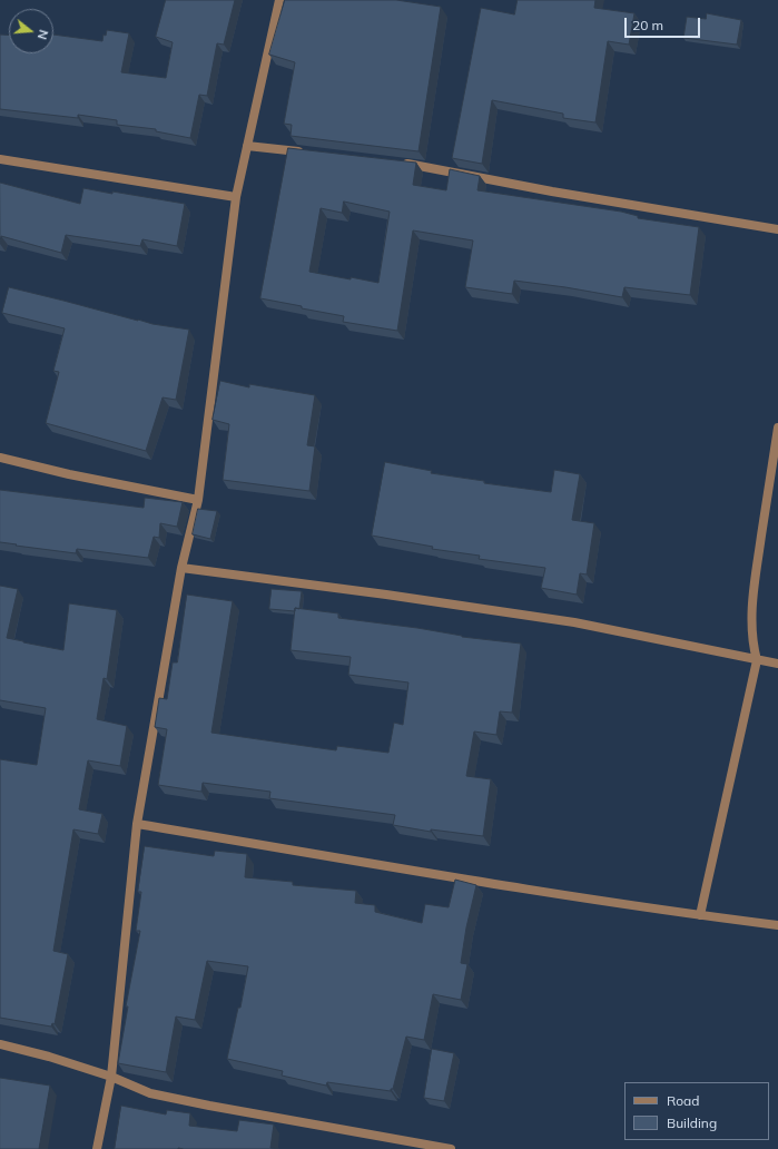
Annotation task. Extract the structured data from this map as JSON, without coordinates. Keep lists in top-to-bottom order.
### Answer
{
  "legend": ["Road", "Building"],
  "scale_bar": "20 m",
  "north": "right"
}
